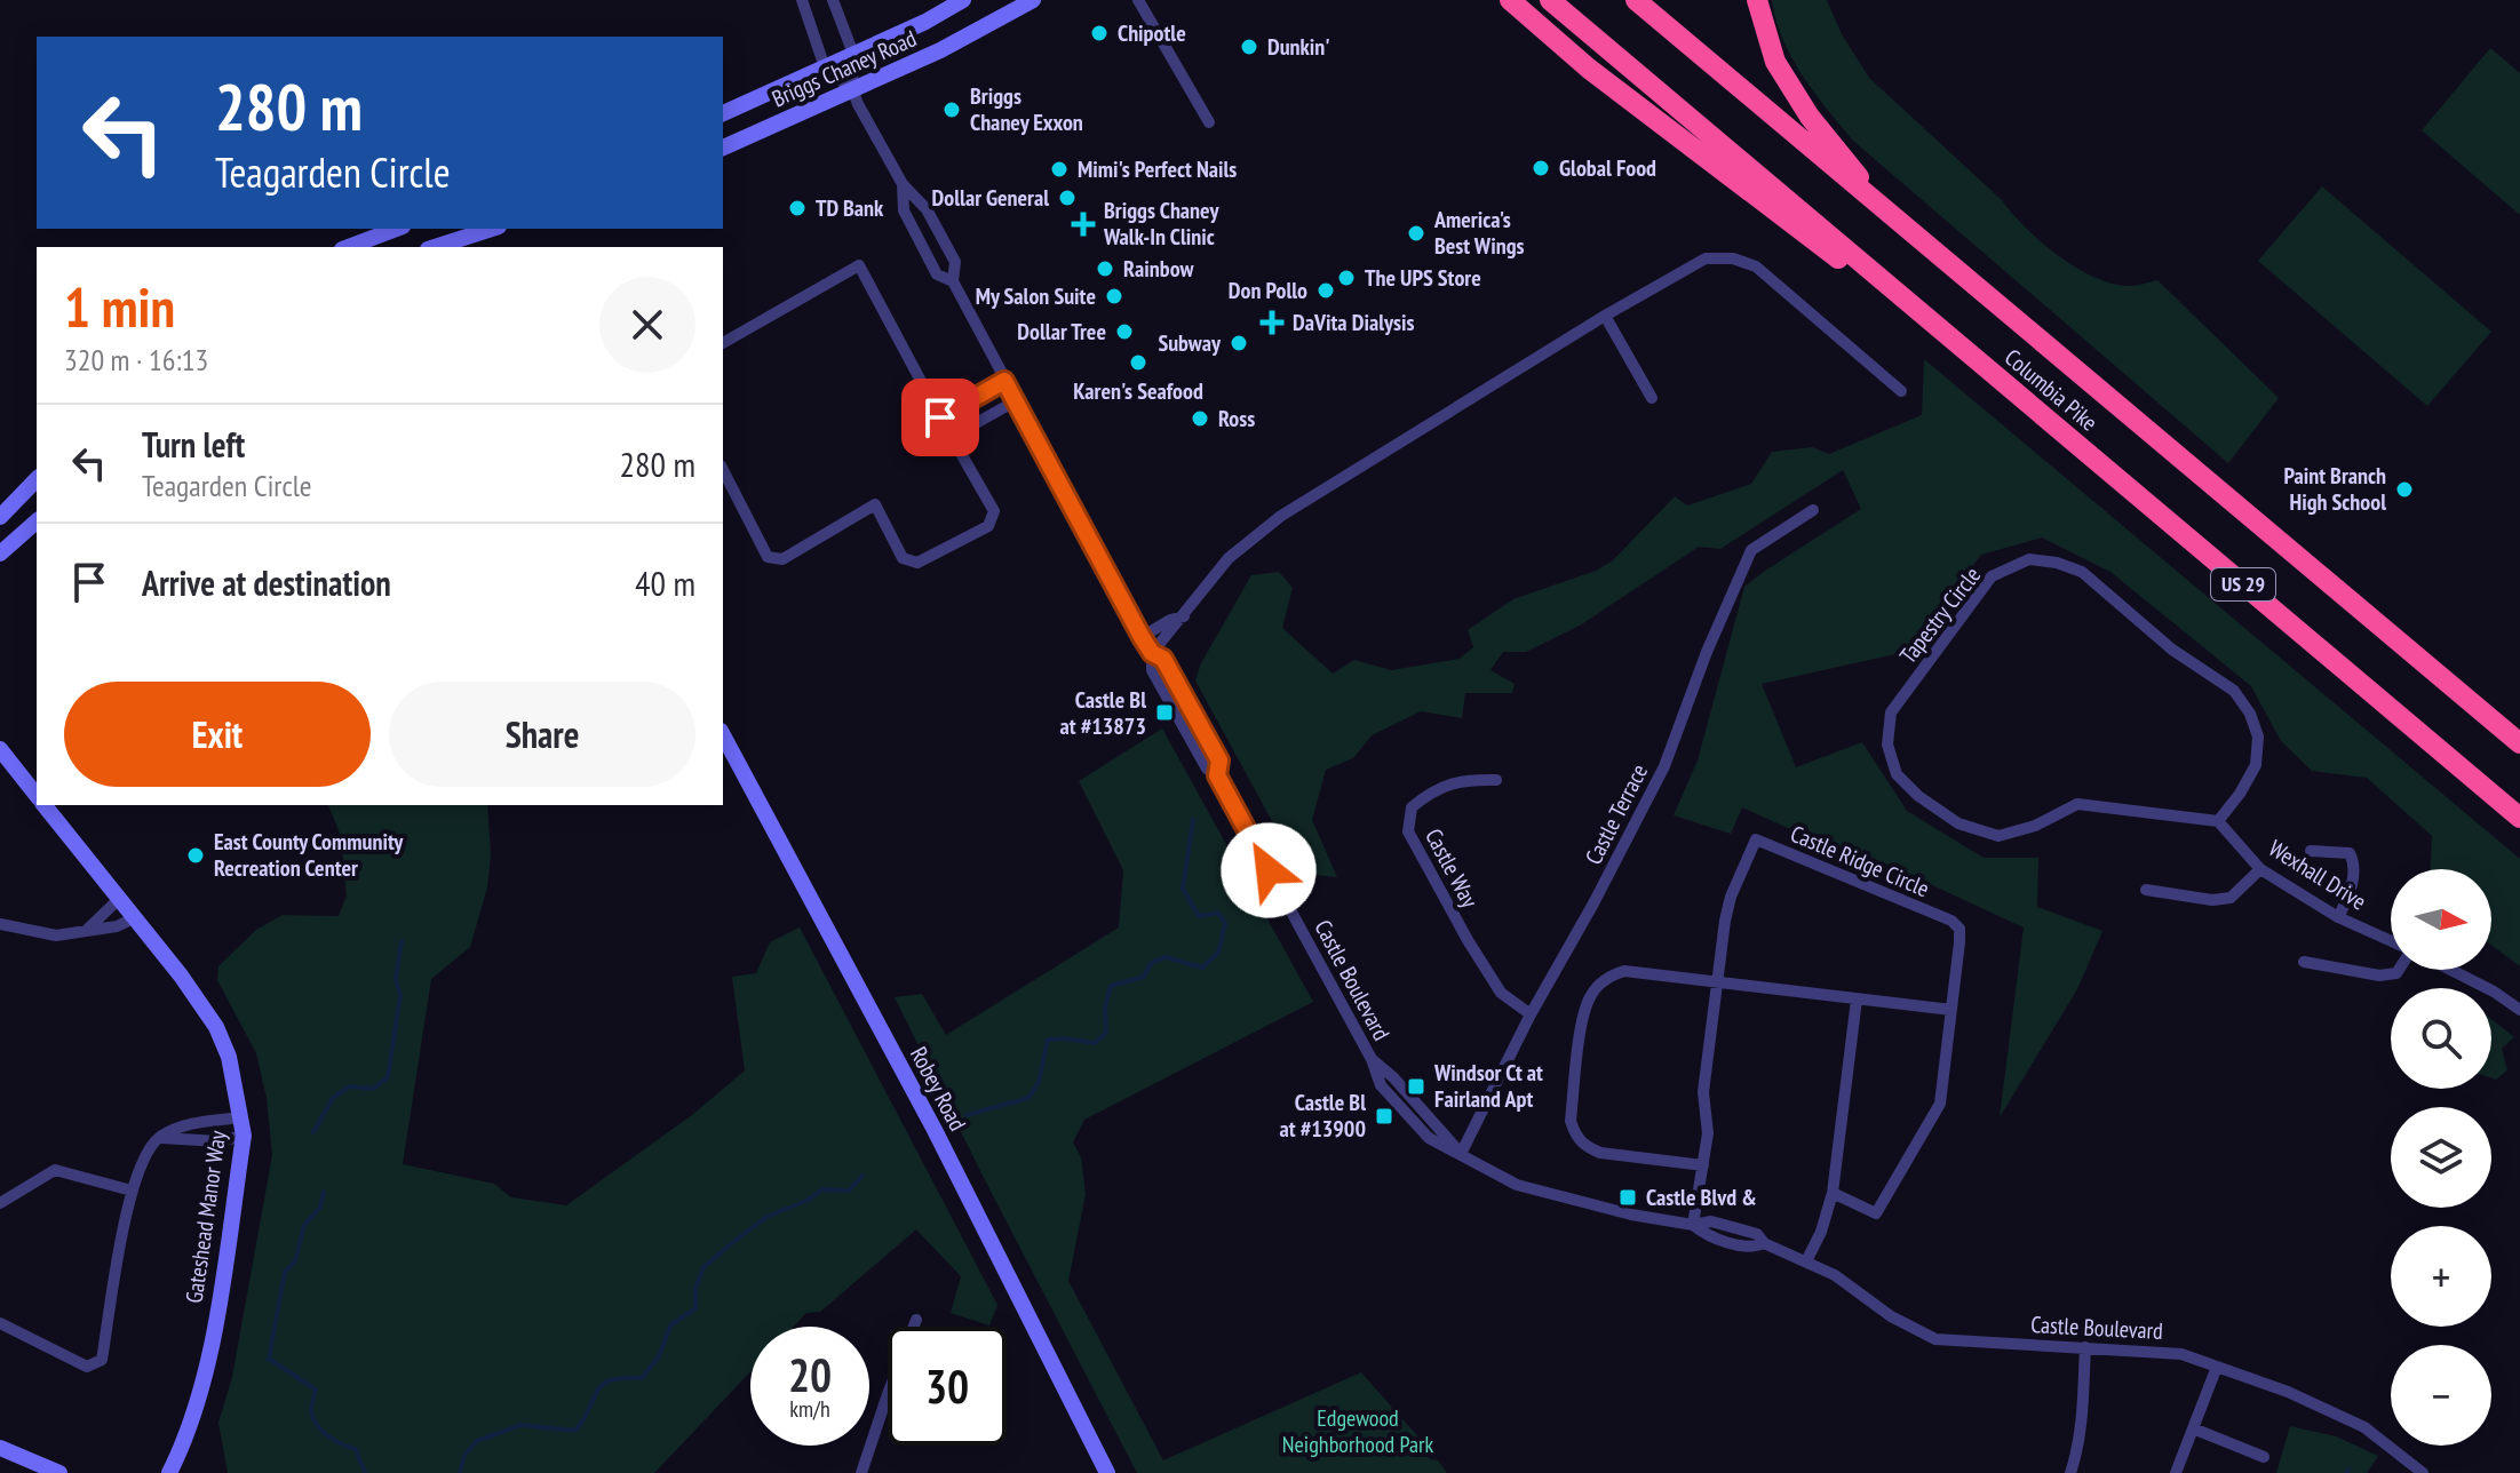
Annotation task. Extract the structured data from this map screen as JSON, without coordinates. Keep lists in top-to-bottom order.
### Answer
{
  "streets": {
    "highway": ["Columbia Pike", "US 29"],
    "street": [
      "Briggs Chaney Road",
      "Tapestry Circle",
      "Castle Terrace",
      "Castle Ridge Circle",
      "Castle Way",
      "Wexhall Drive",
      "Castle Boulevard",
      "Robey Road",
      "Gateshead Manor Way"
    ]
  },
  "crossings": [
    ["Briggs Chaney Road", "Castle Boulevard"],
    ["Tapestry Circle", "Wexhall Drive"],
    ["Castle Terrace", "Castle Way"],
    ["Castle Terrace", "Castle Boulevard"],
    ["Castle Ridge Circle", "Castle Boulevard"]
  ],
  "parks": ["Edgewood Neighborhood Park"],
  "places": {
    "other": [
      "Chipotle",
      "Dunkin'",
      "Briggs Chaney Exxon",
      "Global Food",
      "Mimi's Perfect Nails",
      "Dollar General",
      "TD Bank",
      "America's Best Wings",
      "Rainbow",
      "The UPS Store",
      "Don Pollo",
      "My Salon Suite",
      "Dollar Tree",
      "Subway",
      "Karen's Seafood",
      "Ross",
      "Paint Branch High School",
      "East County Community Recreation Center"
    ],
    "health": ["Briggs Chaney Walk-In Clinic", "DaVita Dialysis"],
    "transit": [
      "Castle Bl at #13873",
      "Windsor Ct at Fairland Apt",
      "Castle Bl at #13900",
      "Castle Blvd &"
    ]
  },
  "north": "right",
  "page": {
    "turn": ["280 m", "Teagarden Circle"],
    "heading": ["1 min", "320 m · 16:13"],
    "list": [
      {
        "name": "Turn left",
        "note": "Teagarden Circle",
        "value": "280 m"
      },
      {
        "name": "Arrive at destination",
        "value": "40 m"
      }
    ],
    "buttons": ["Exit", "Share"],
    "map_buttons": ["+", "−"],
    "speed": "20 km/h",
    "limit": "30"
  }
}
